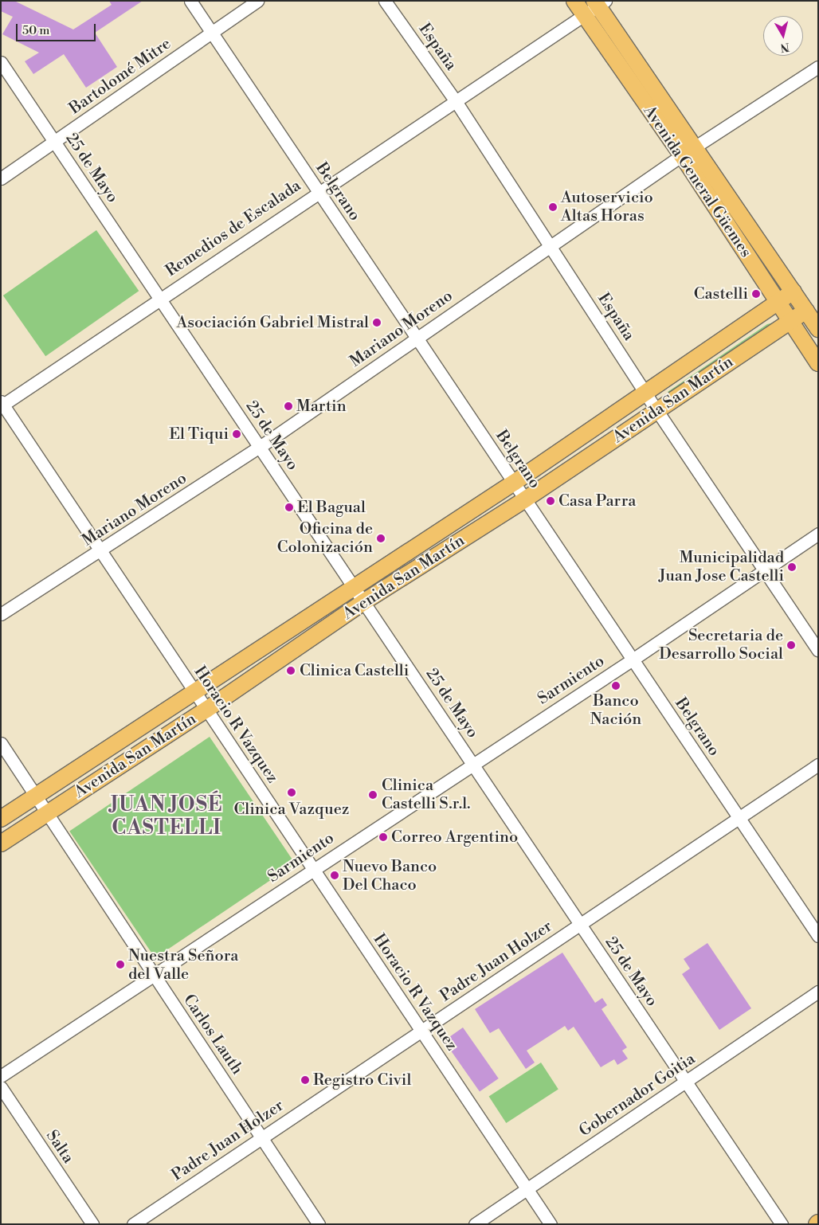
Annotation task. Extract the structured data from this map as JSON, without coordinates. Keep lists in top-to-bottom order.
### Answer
{
  "streets": {
    "main road": ["Avenida General Güemes", "Avenida San Martín"],
    "street": [
      "España",
      "Bartolomé Mitre",
      "25 de Mayo",
      "Belgrano",
      "Remedios de Escalada",
      "Mariano Moreno",
      "Sarmiento",
      "Horacio R Vazquez",
      "Padre Juan Holzer",
      "Carlos Lauth",
      "Gobernador Goitia",
      "Salta"
    ]
  },
  "crossings": [
    ["España", "Remedios de Escalada"],
    ["España", "Mariano Moreno"],
    ["España", "Avenida San Martín"],
    ["España", "Sarmiento"],
    ["Bartolomé Mitre", "25 de Mayo"],
    ["Bartolomé Mitre", "Belgrano"],
    ["25 de Mayo", "Remedios de Escalada"],
    ["25 de Mayo", "Mariano Moreno"],
    ["25 de Mayo", "Avenida San Martín"],
    ["25 de Mayo", "Sarmiento"],
    ["25 de Mayo", "Padre Juan Holzer"],
    ["25 de Mayo", "Gobernador Goitia"],
    ["Avenida General Güemes", "Remedios de Escalada"],
    ["Avenida General Güemes", "Mariano Moreno"],
    ["Avenida General Güemes", "Avenida San Martín"],
    ["Belgrano", "Remedios de Escalada"],
    ["Belgrano", "Mariano Moreno"],
    ["Belgrano", "Avenida San Martín"],
    ["Belgrano", "Sarmiento"],
    ["Belgrano", "Padre Juan Holzer"],
    ["Remedios de Escalada", "Horacio R Vazquez"],
    ["Mariano Moreno", "Horacio R Vazquez"],
    ["Avenida San Martín", "Horacio R Vazquez"],
    ["Avenida San Martín", "Carlos Lauth"],
    ["Sarmiento", "Horacio R Vazquez"],
    ["Sarmiento", "Carlos Lauth"],
    ["Horacio R Vazquez", "Padre Juan Holzer"],
    ["Horacio R Vazquez", "Gobernador Goitia"],
    ["Padre Juan Holzer", "Carlos Lauth"]
  ],
  "districts": ["JUAN JOSÉ CASTELLI"],
  "places": [
    "Autoservicio Altas Horas",
    "Castelli",
    "Asociación Gabriel Mistral",
    "Martin",
    "El Tiqui",
    "Casa Parra",
    "El Bagual",
    "Oficina de Colonización",
    "Municipalidad Juan Jose Castelli",
    "Secretaria de Desarrollo Social",
    "Clinica Castelli",
    "Banco Nación",
    "Clinica Vazquez",
    "Clinica Castelli S.r.l.",
    "Correo Argentino",
    "Nuevo Banco Del Chaco",
    "Nuestra Señora del Valle",
    "Registro Civil"
  ],
  "scale_bar": "50 m",
  "north": "bottom"
}
